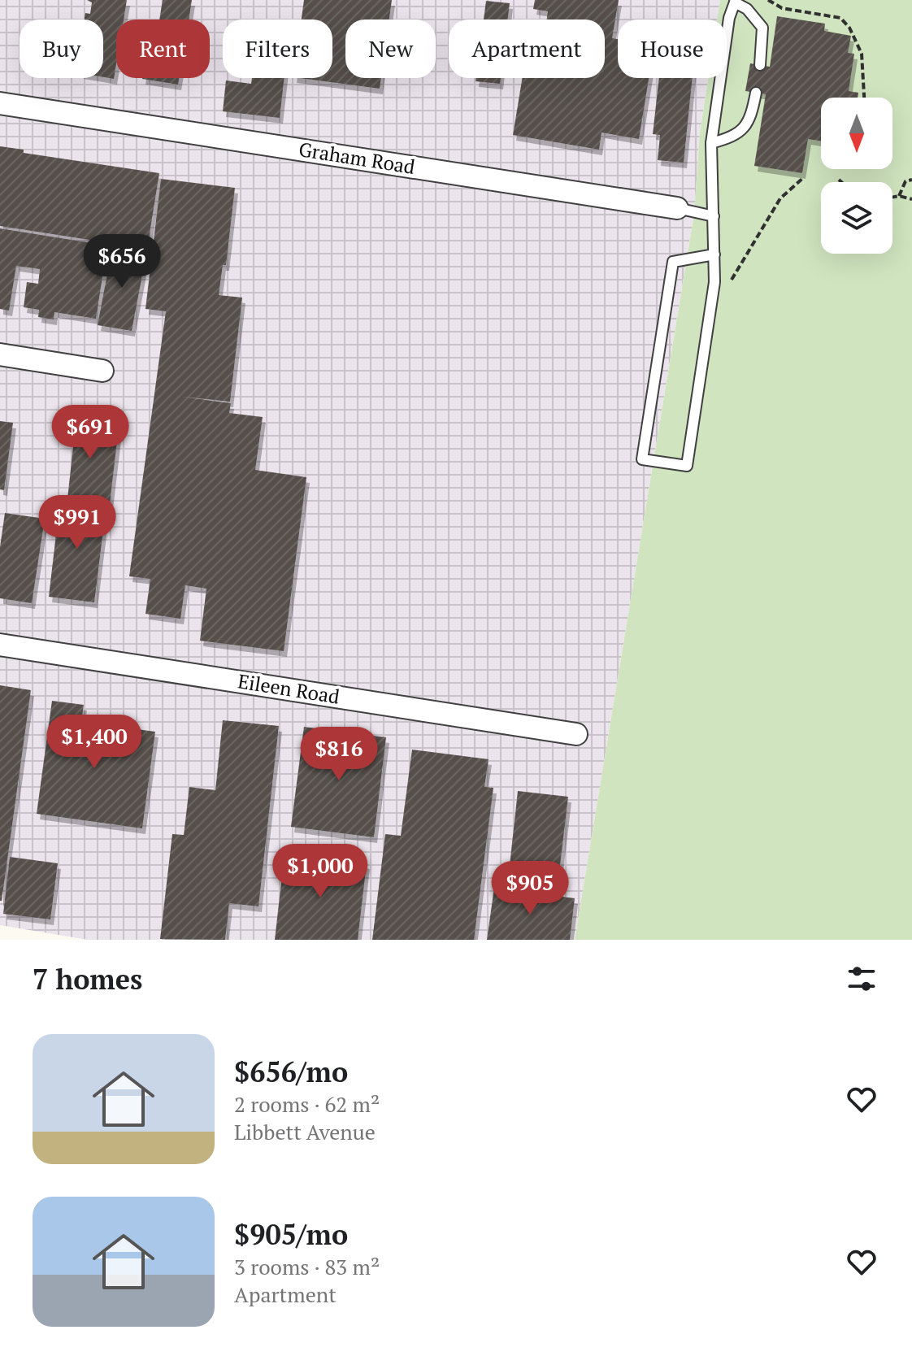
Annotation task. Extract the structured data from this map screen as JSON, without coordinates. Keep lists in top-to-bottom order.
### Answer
{
  "streets": {
    "street": ["Graham Road", "Eileen Road"]
  },
  "north": "bottom",
  "page": {
    "chip": [
      "Buy",
      "Rent",
      "Filters",
      "New",
      "Apartment",
      "House"
    ],
    "price": [
      "$656",
      "$691",
      "$991",
      "$1,400",
      "$816",
      "$1,000",
      "$905"
    ],
    "heading": "7 homes",
    "list": [
      {
        "name": "$656/mo",
        "note": "2 rooms · 62 m² · Libbett Avenue"
      },
      {
        "name": "$905/mo",
        "note": "3 rooms · 83 m² · Apartment"
      }
    ]
  }
}
